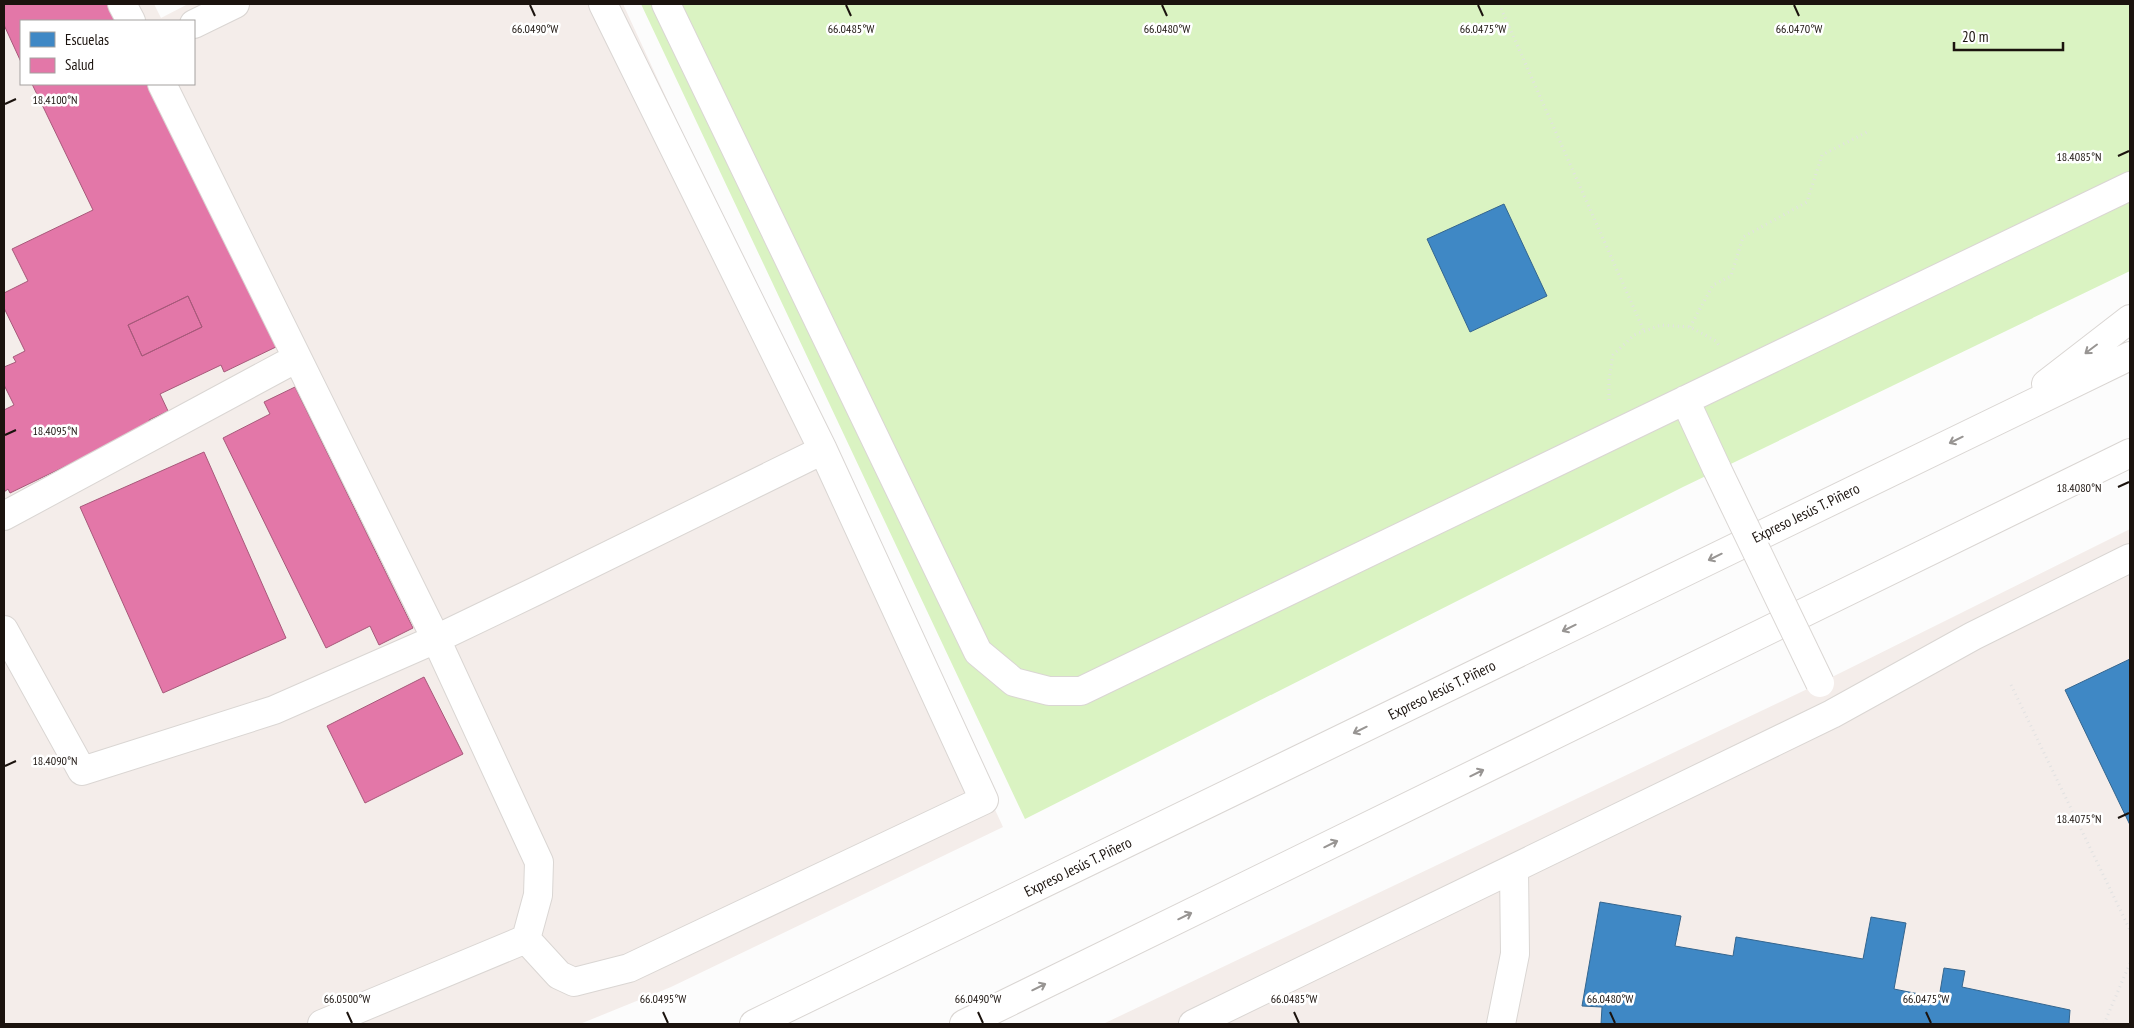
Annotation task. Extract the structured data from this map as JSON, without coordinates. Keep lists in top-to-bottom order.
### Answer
{
  "streets": {
    "main road": ["Expreso Jesús T. Piñero"]
  },
  "legend": ["Escuelas", "Salud"],
  "scale_bar": "20 m",
  "coordinates": [
    "66.0490°W",
    "66.0485°W",
    "66.0480°W",
    "66.0475°W",
    "66.0470°W",
    "18.4100°N",
    "18.4085°N",
    "18.4095°N",
    "18.4080°N",
    "18.4090°N",
    "18.4075°N",
    "66.0500°W",
    "66.0495°W"
  ]
}
